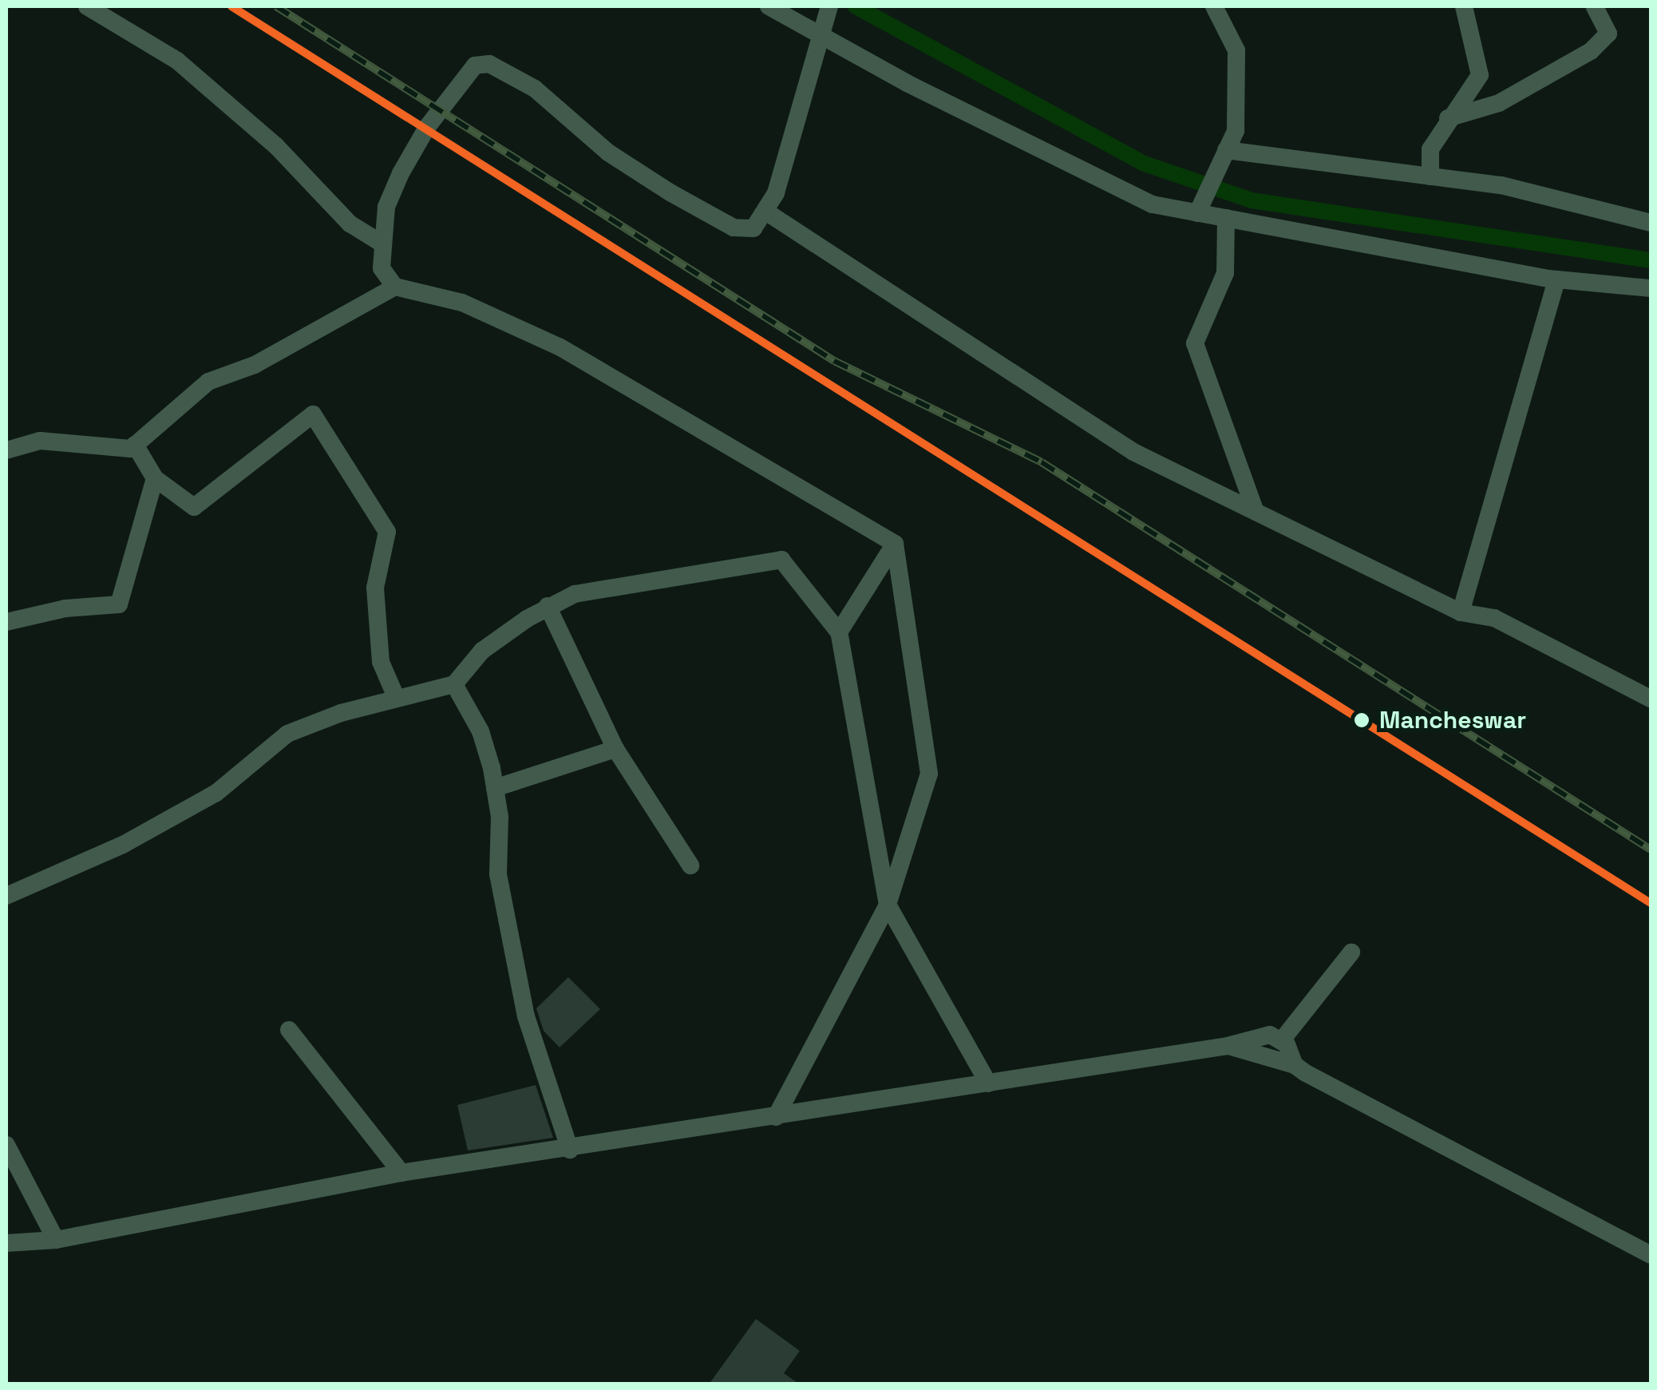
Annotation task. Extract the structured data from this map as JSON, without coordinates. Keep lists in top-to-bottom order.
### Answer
{
  "places": ["Mancheswar"]
}
